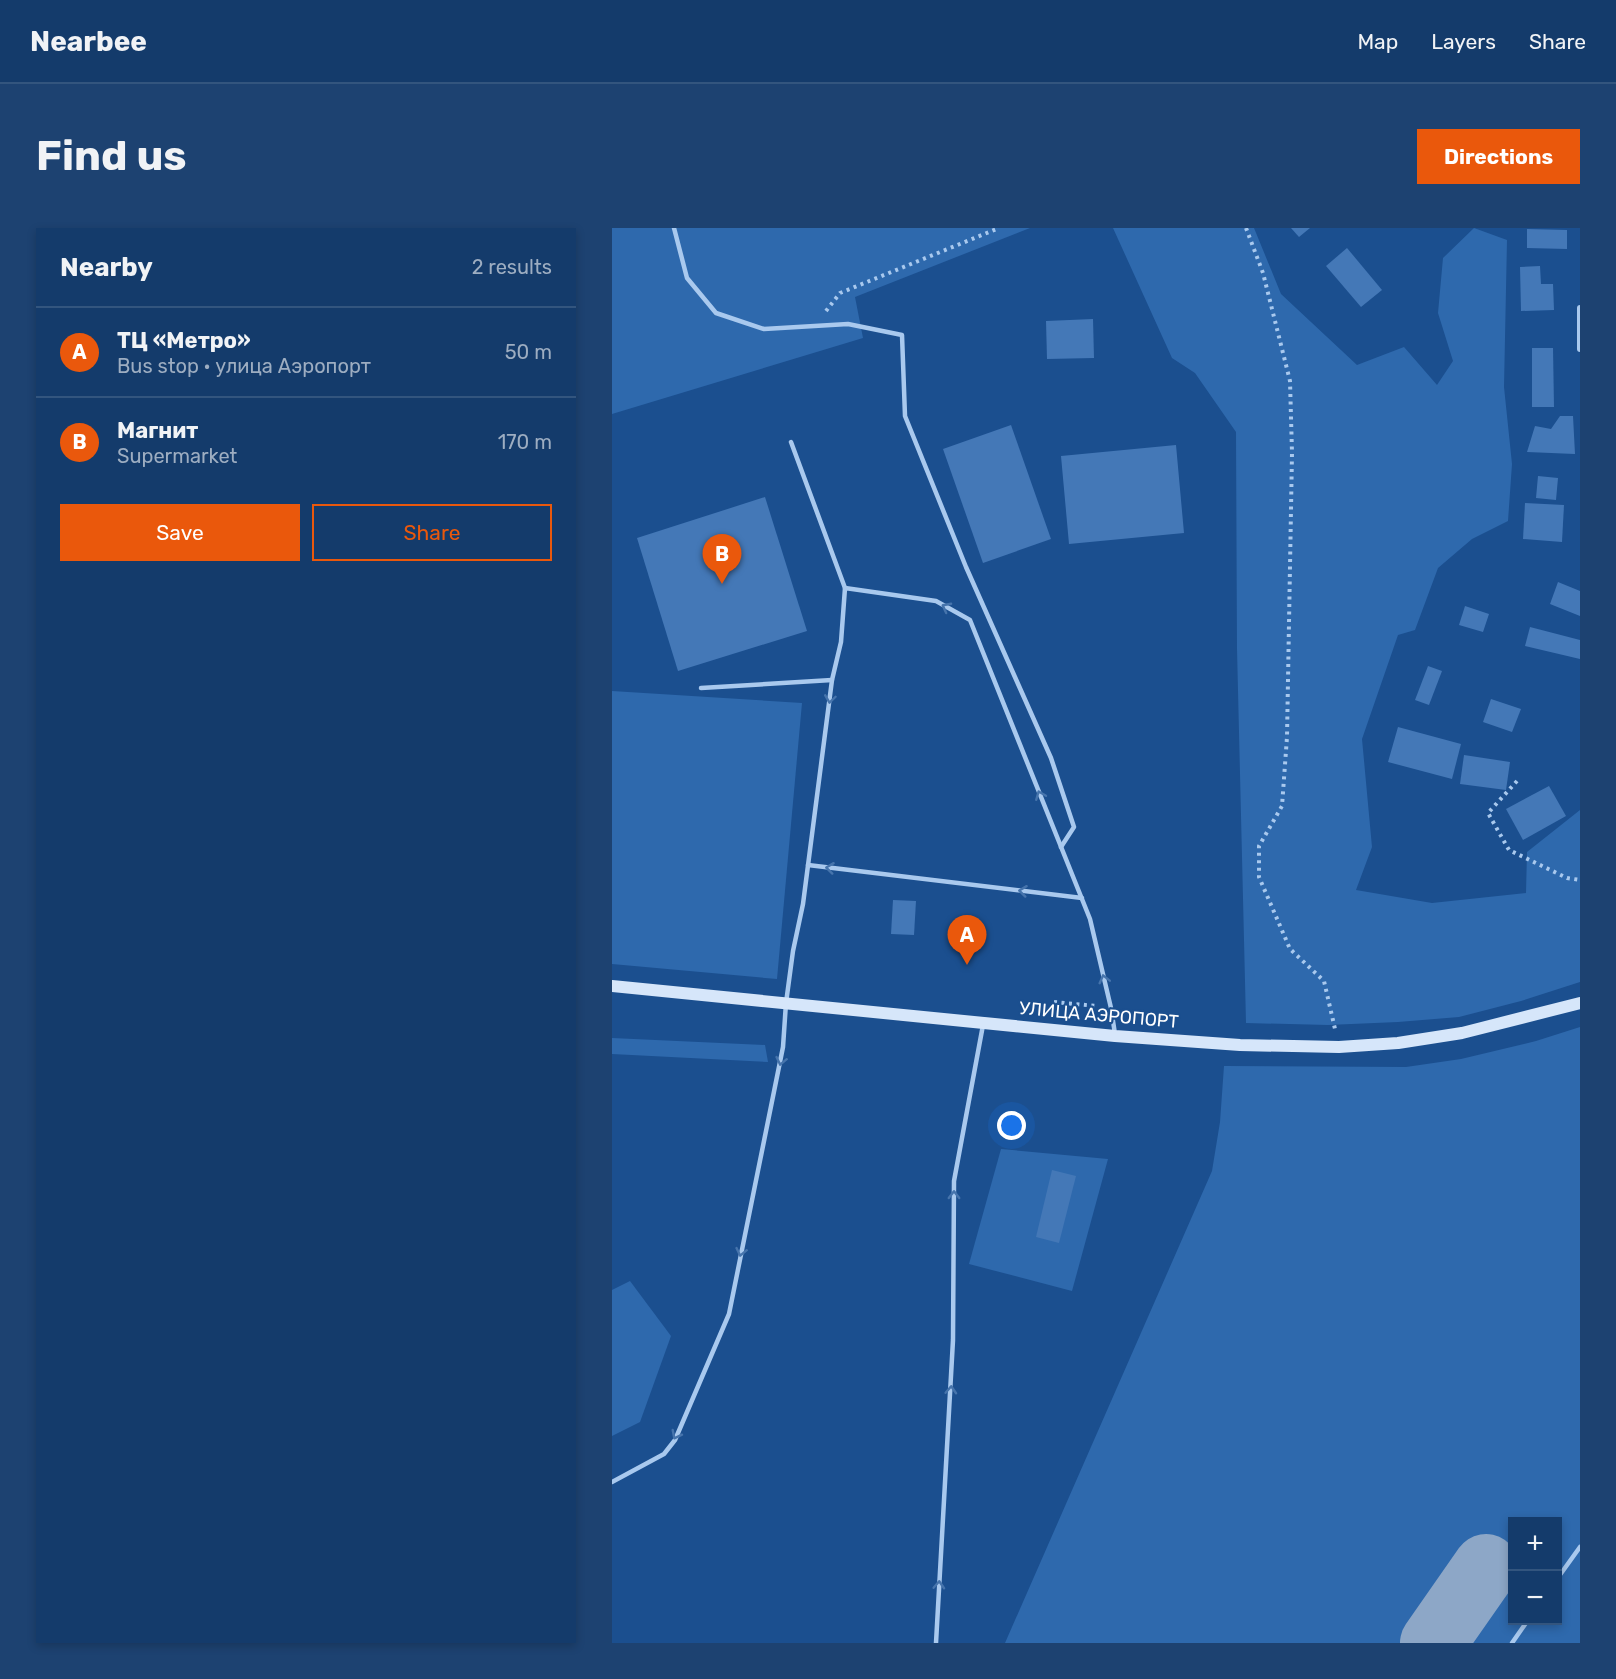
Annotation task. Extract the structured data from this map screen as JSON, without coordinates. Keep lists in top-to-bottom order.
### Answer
{
  "streets": {
    "main road": ["УЛИЦА АЭРОПОРТ"]
  },
  "page": {
    "header": "Nearbee",
    "nav": ["Map", "Layers", "Share"],
    "buttons": [
      "Directions",
      ["Save", "Share"]
    ],
    "title": "Find us",
    "heading": ["Nearby", "2 results"],
    "list": [
      {
        "mark": "A",
        "name": "ТЦ «Метро»",
        "note": "Bus stop · улица Аэропорт",
        "value": "50 m"
      },
      {
        "mark": "B",
        "name": "Магнит",
        "note": "Supermarket",
        "value": "170 m"
      }
    ],
    "pins": ["B", "A"],
    "map_buttons": ["+", "−"]
  }
}
